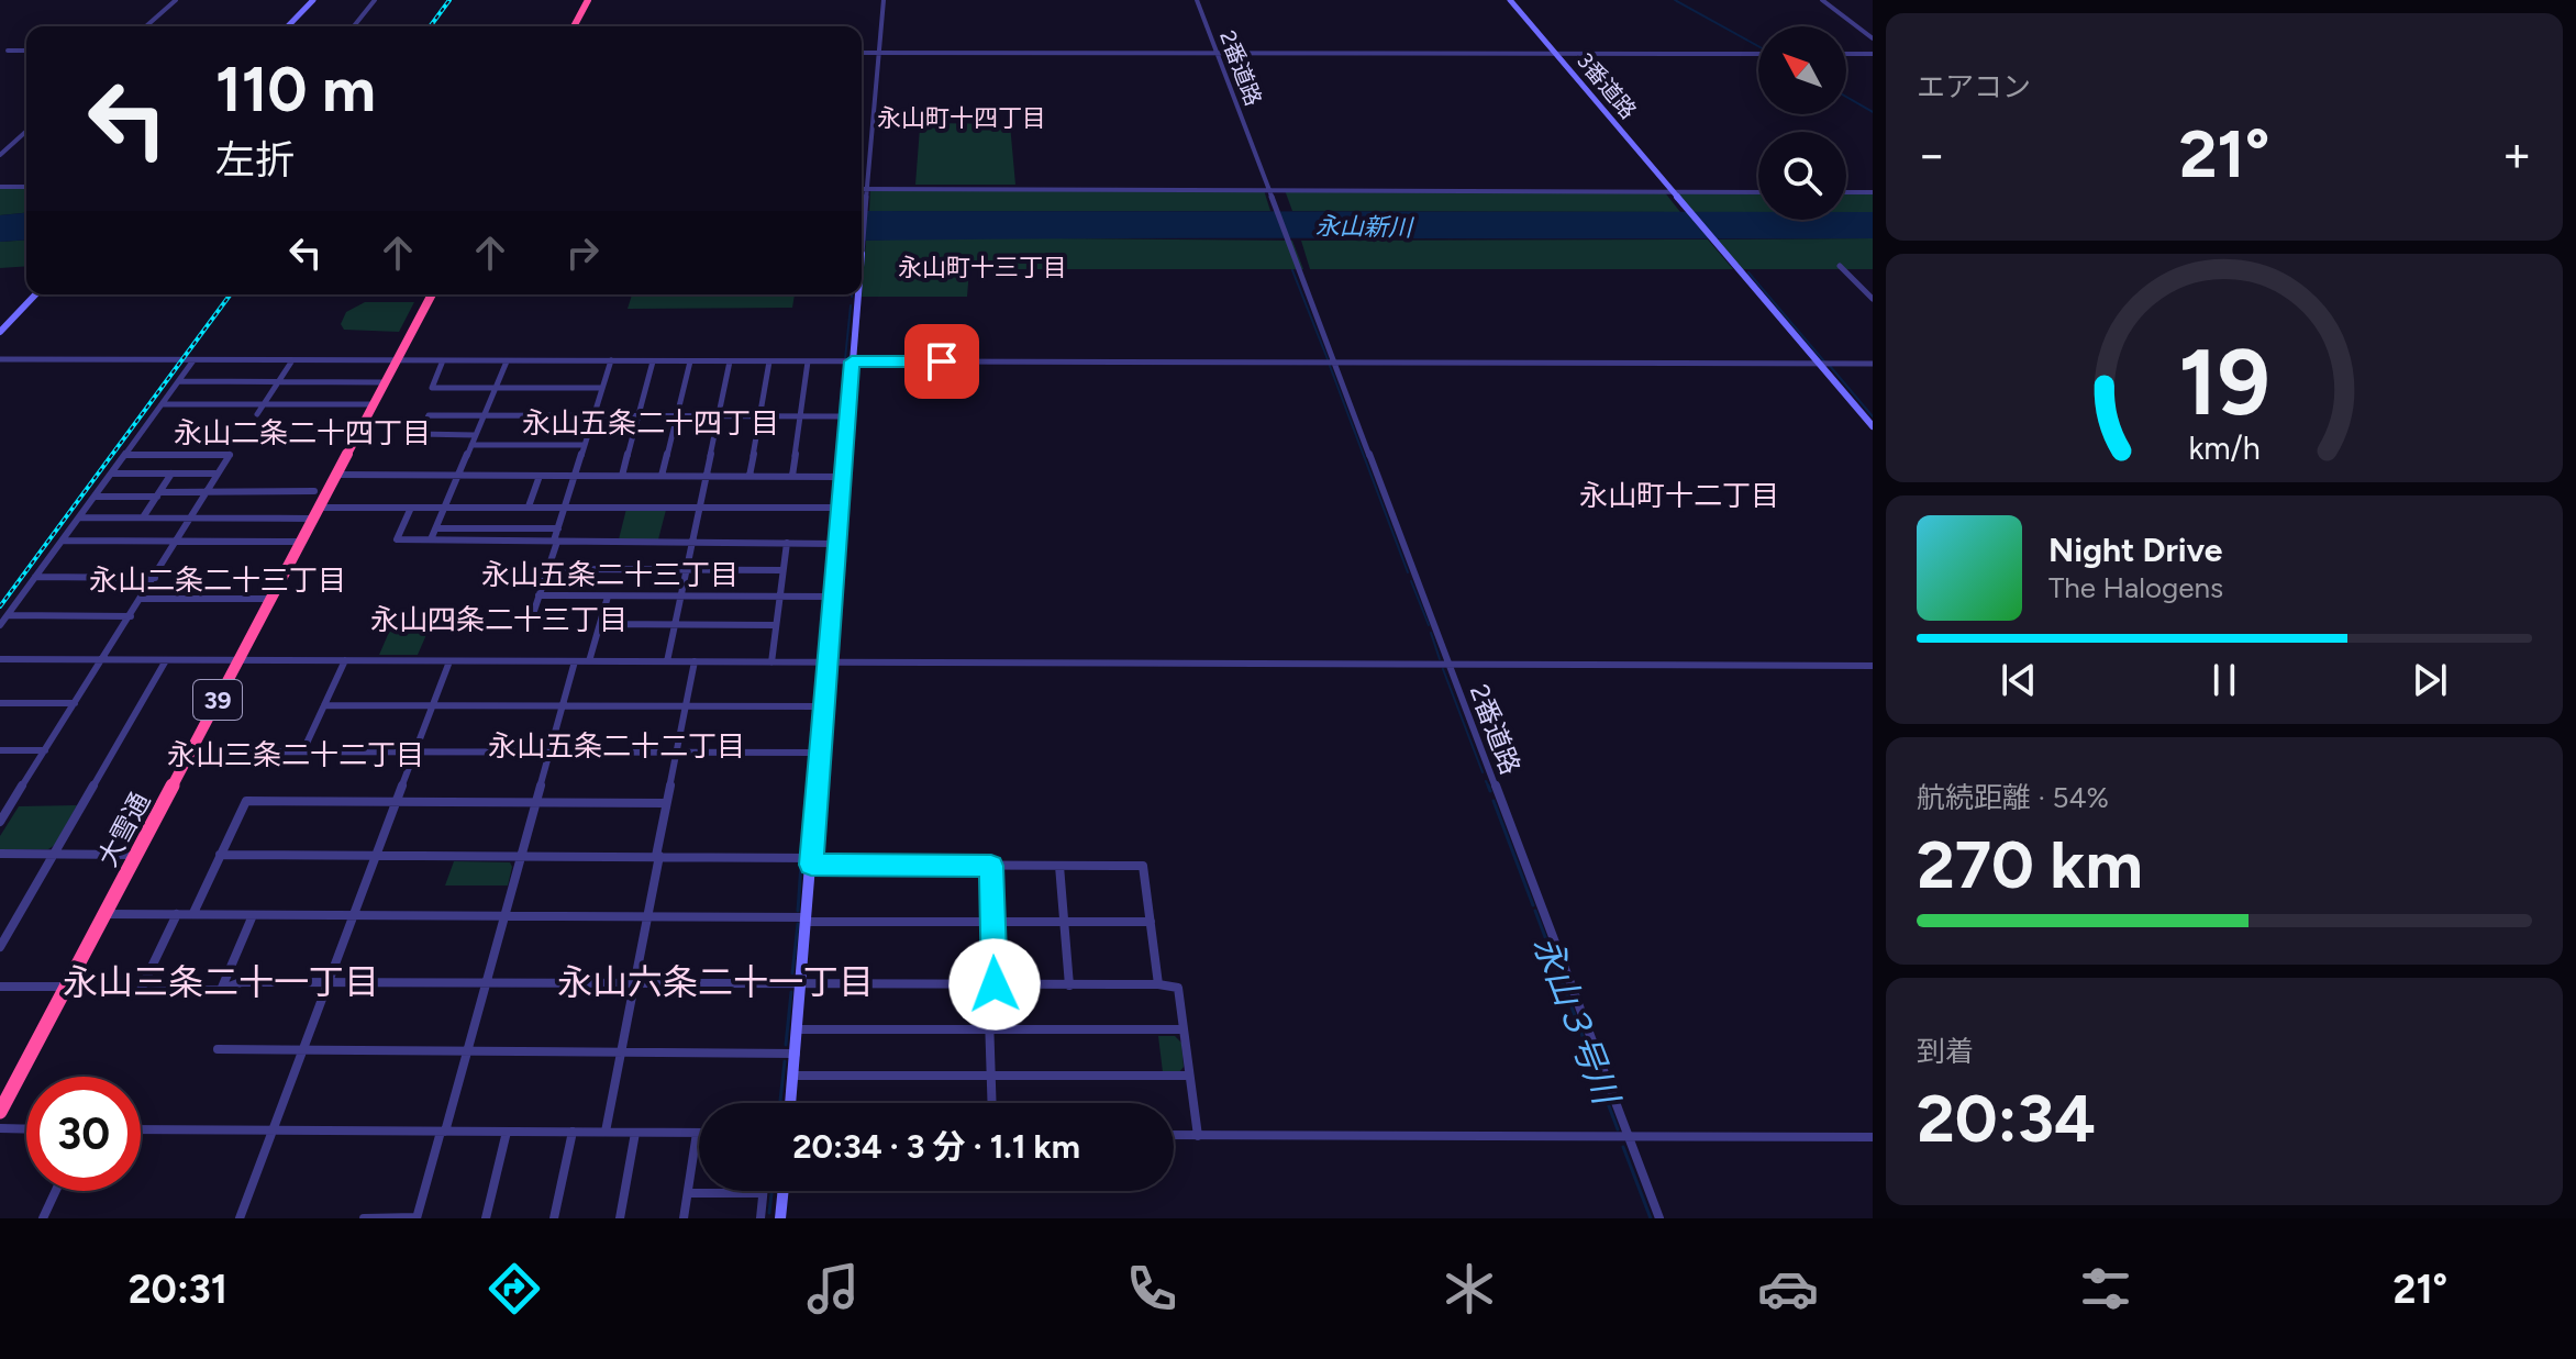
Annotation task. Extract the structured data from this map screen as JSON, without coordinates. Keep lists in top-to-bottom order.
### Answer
{
  "streets": {
    "highway": ["39", "大雪通"],
    "street": ["2番道路", "3番道路"]
  },
  "districts": [
    "永山町十四丁目",
    "永山町十三丁目",
    "永山五条二十四丁目",
    "永山二条二十四丁目",
    "永山町十二丁目",
    "永山五条二十三丁目",
    "永山二条二十三丁目",
    "永山四条二十三丁目",
    "永山五条二十二丁目",
    "永山三条二十二丁目",
    "永山三条二十一丁目",
    "永山六条二十一丁目"
  ],
  "water": ["永山新川", "永山３号川"],
  "north": "top left",
  "page": {
    "tile": [
      "エアコン",
      ["航続距離 · 54%", "270 km"],
      ["到着", "20:34"]
    ],
    "turn": ["110 m", "左折"],
    "heat": ["−", "21°", "+"],
    "song": ["Night Drive", "The Halogens"],
    "limit": "30",
    "trip": "20:34 · 3 分 · 1.1 km",
    "tabs": ["20:31", "21°"],
    "gauge": ["19", "km/h"]
  }
}
